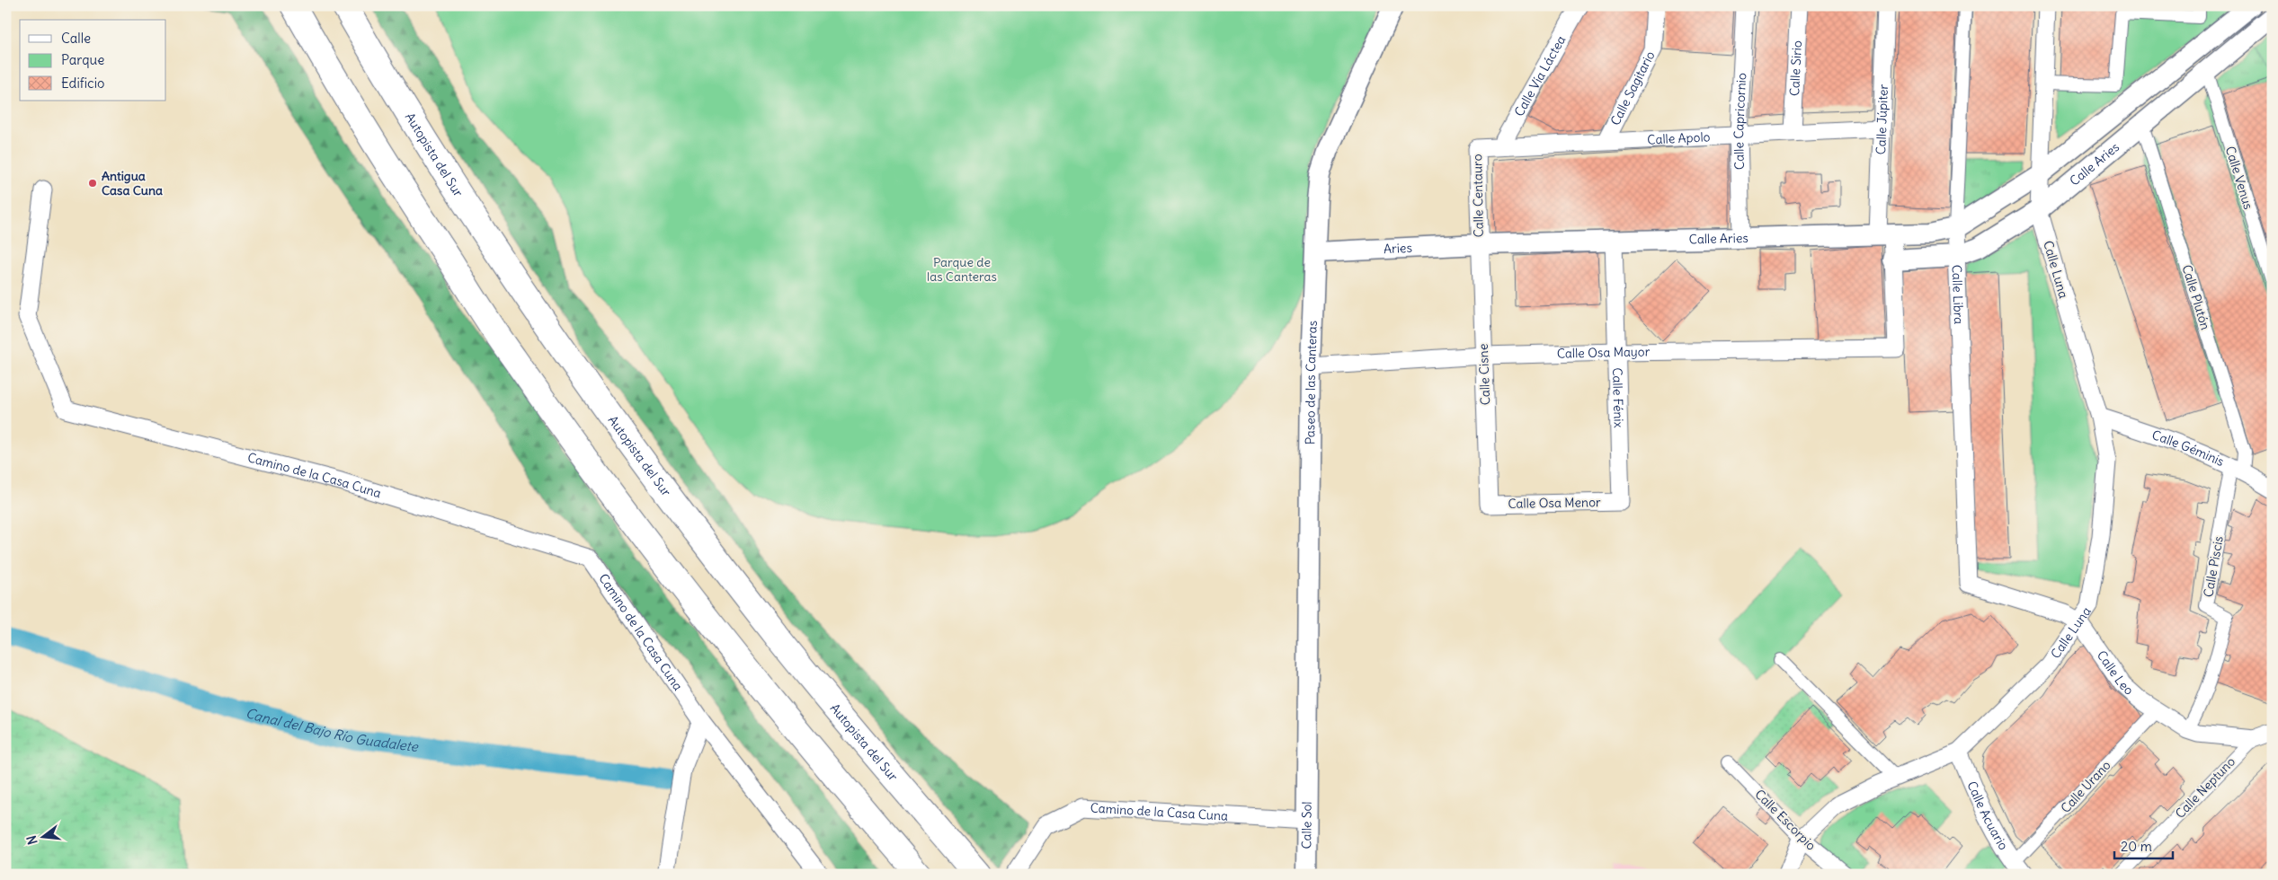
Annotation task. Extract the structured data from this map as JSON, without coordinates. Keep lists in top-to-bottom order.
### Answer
{
  "streets": {
    "highway": ["Autopista del Sur"],
    "street": [
      "Calle Sirio",
      "Calle Vía Láctea",
      "Calle Sagitario",
      "Calle Júpiter",
      "Calle Capricornio",
      "Calle Apolo",
      "Calle Aries",
      "Calle Venus",
      "Calle Centauro",
      "Aries",
      "Calle Luna",
      "Calle Libra",
      "Calle Plutón",
      "Calle Osa Mayor",
      "Calle Cisne",
      "Paseo de las Canteras",
      "Calle Fénix",
      "Calle Géminis",
      "Camino de la Casa Cuna",
      "Calle Osa Menor",
      "Calle Piscis",
      "Calle Leo",
      "Calle Urano",
      "Calle Neptuno",
      "Calle Acuario",
      "Calle Escorpio",
      "Calle Sol"
    ]
  },
  "crossings": [
    ["Calle Sirio", "Calle Apolo"],
    ["Calle Vía Láctea", "Calle Apolo"],
    ["Calle Sagitario", "Calle Apolo"],
    ["Calle Júpiter", "Calle Apolo"],
    ["Calle Júpiter", "Calle Aries"],
    ["Calle Júpiter", "Calle Osa Mayor"],
    ["Calle Capricornio", "Calle Apolo"],
    ["Calle Capricornio", "Calle Aries"],
    ["Calle Apolo", "Calle Centauro"],
    ["Calle Aries", "Calle Venus"],
    ["Calle Aries", "Calle Centauro"],
    ["Calle Aries", "Aries"],
    ["Calle Aries", "Calle Luna"],
    ["Calle Aries", "Calle Libra"],
    ["Calle Aries", "Calle Plutón"],
    ["Calle Aries", "Calle Cisne"],
    ["Calle Aries", "Calle Fénix"],
    ["Calle Centauro", "Aries"],
    ["Calle Centauro", "Calle Cisne"],
    ["Aries", "Calle Cisne"],
    ["Aries", "Paseo de las Canteras"],
    ["Calle Luna", "Calle Géminis"],
    ["Calle Luna", "Calle Leo"],
    ["Calle Luna", "Calle Acuario"],
    ["Calle Luna", "Calle Escorpio"],
    ["Calle Libra", "Calle Leo"],
    ["Calle Plutón", "Calle Géminis"],
    ["Calle Plutón", "Calle Piscis"],
    ["Calle Osa Mayor", "Calle Cisne"],
    ["Calle Osa Mayor", "Paseo de las Canteras"],
    ["Calle Osa Mayor", "Calle Fénix"],
    ["Calle Cisne", "Calle Osa Menor"],
    ["Paseo de las Canteras", "Calle Sol"],
    ["Calle Fénix", "Calle Osa Menor"],
    ["Calle Géminis", "Calle Piscis"],
    ["Camino de la Casa Cuna", "Calle Sol"],
    ["Calle Piscis", "Calle Leo"],
    ["Calle Leo", "Calle Urano"],
    ["Calle Leo", "Calle Neptuno"],
    ["Calle Urano", "Calle Acuario"]
  ],
  "water": ["Canal del Bajo Río Guadalete"],
  "parks": ["Parque de las Canteras"],
  "places": ["Antigua Casa Cuna"],
  "legend": ["Calle", "Parque", "Edificio"],
  "scale_bar": "20 m",
  "north": "left"
}
